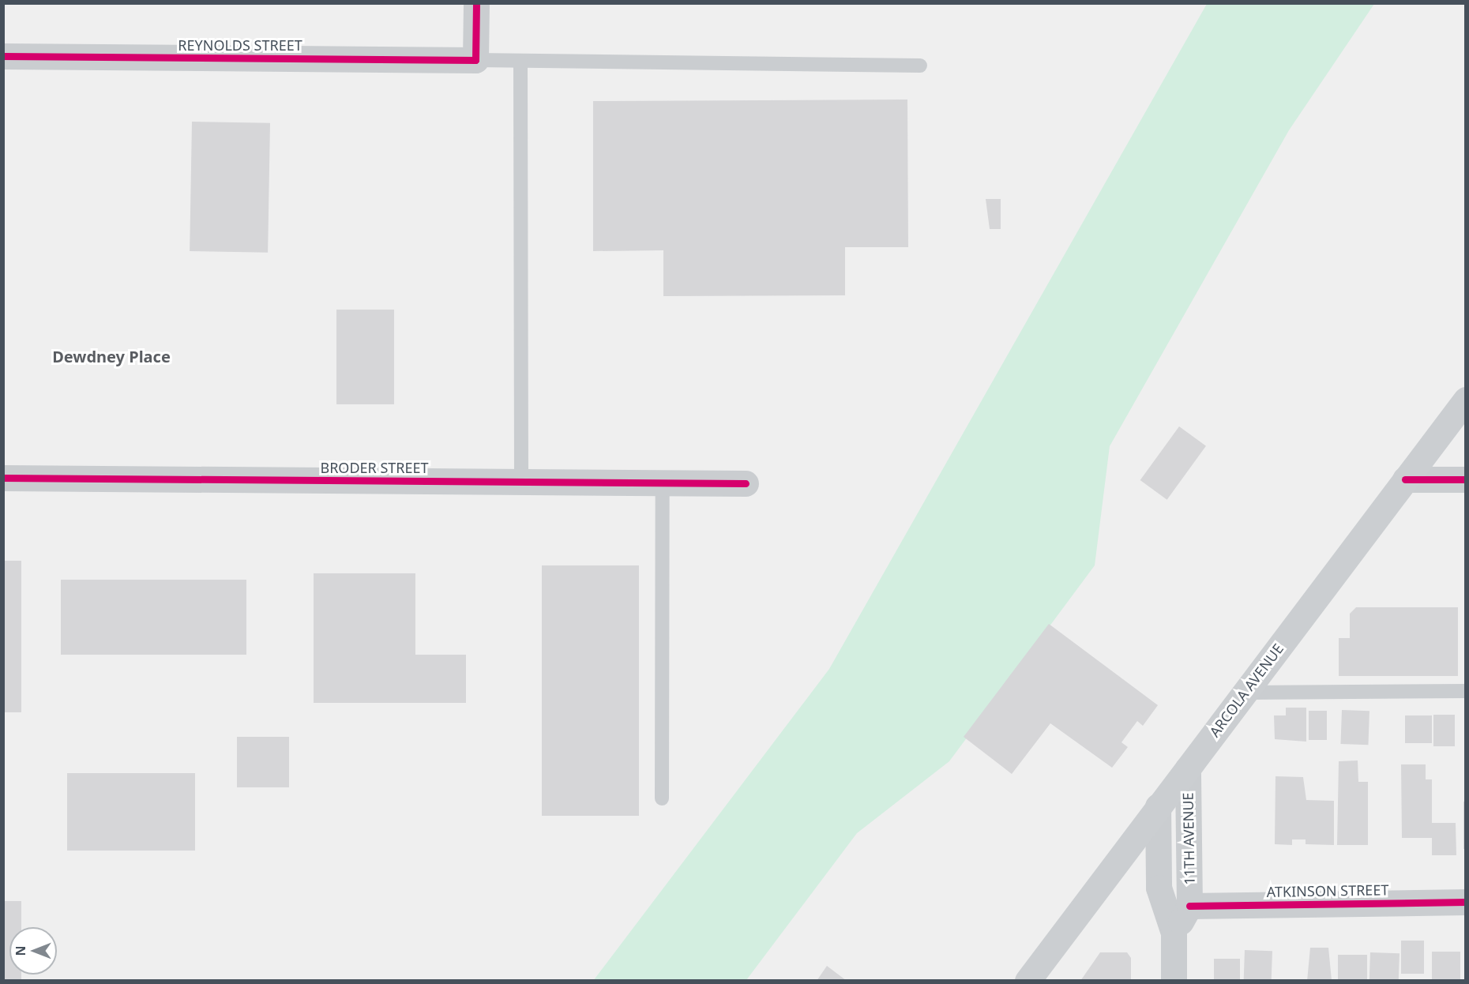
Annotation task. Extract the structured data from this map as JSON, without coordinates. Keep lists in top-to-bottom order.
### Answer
{
  "streets": {
    "main road": ["ARCOLA AVENUE"],
    "street": [
      "REYNOLDS STREET",
      "BRODER STREET",
      "11TH AVENUE",
      "ATKINSON STREET"
    ]
  },
  "crossings": [
    ["ARCOLA AVENUE", "11TH AVENUE"],
    ["11TH AVENUE", "ATKINSON STREET"]
  ],
  "districts": ["Dewdney Place"],
  "north": "left"
}
